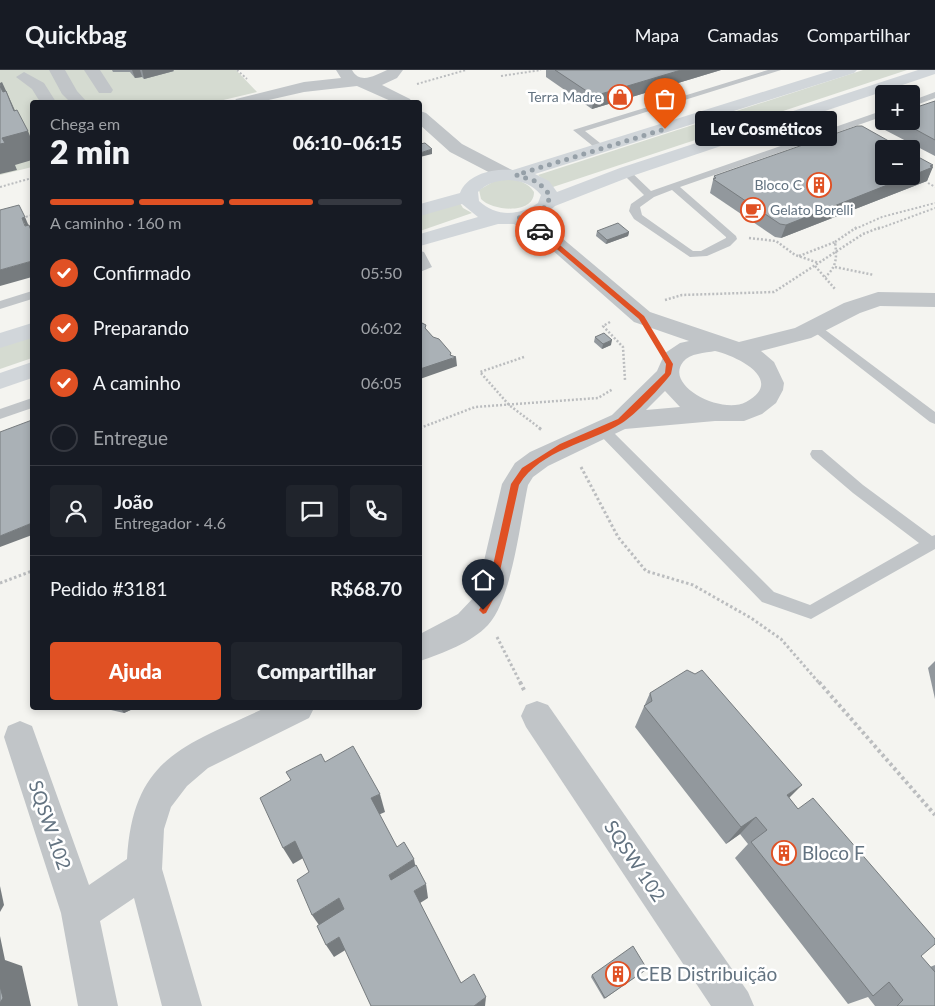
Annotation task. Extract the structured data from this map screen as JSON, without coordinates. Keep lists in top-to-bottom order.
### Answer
{
  "streets": {
    "street": ["SQSW 102"]
  },
  "places": {
    "shop": ["Terra Madre"],
    "other": ["Lev Cosméticos"],
    "building": ["Bloco C", "Bloco F", "CEB Distribuição"],
    "cafe": ["Gelato Borelli"]
  },
  "page": {
    "header": "Quickbag",
    "nav": ["Mapa", "Camadas", "Compartilhar"],
    "map_buttons": ["+", "−"],
    "heading": ["2 min", "Chega em", "06:10–06:15"],
    "panel": [
      "João",
      "Entregador · 4.6",
      "Pedido #3181",
      "R$68.70"
    ],
    "bubble": "Lev Cosméticos",
    "bar": "A caminho · 160 m",
    "list": [
      ["Confirmado", "05:50"],
      ["Preparando", "06:02"],
      ["A caminho", "06:05"],
      "Entregue"
    ],
    "buttons": ["Ajuda", "Compartilhar"]
  }
}
